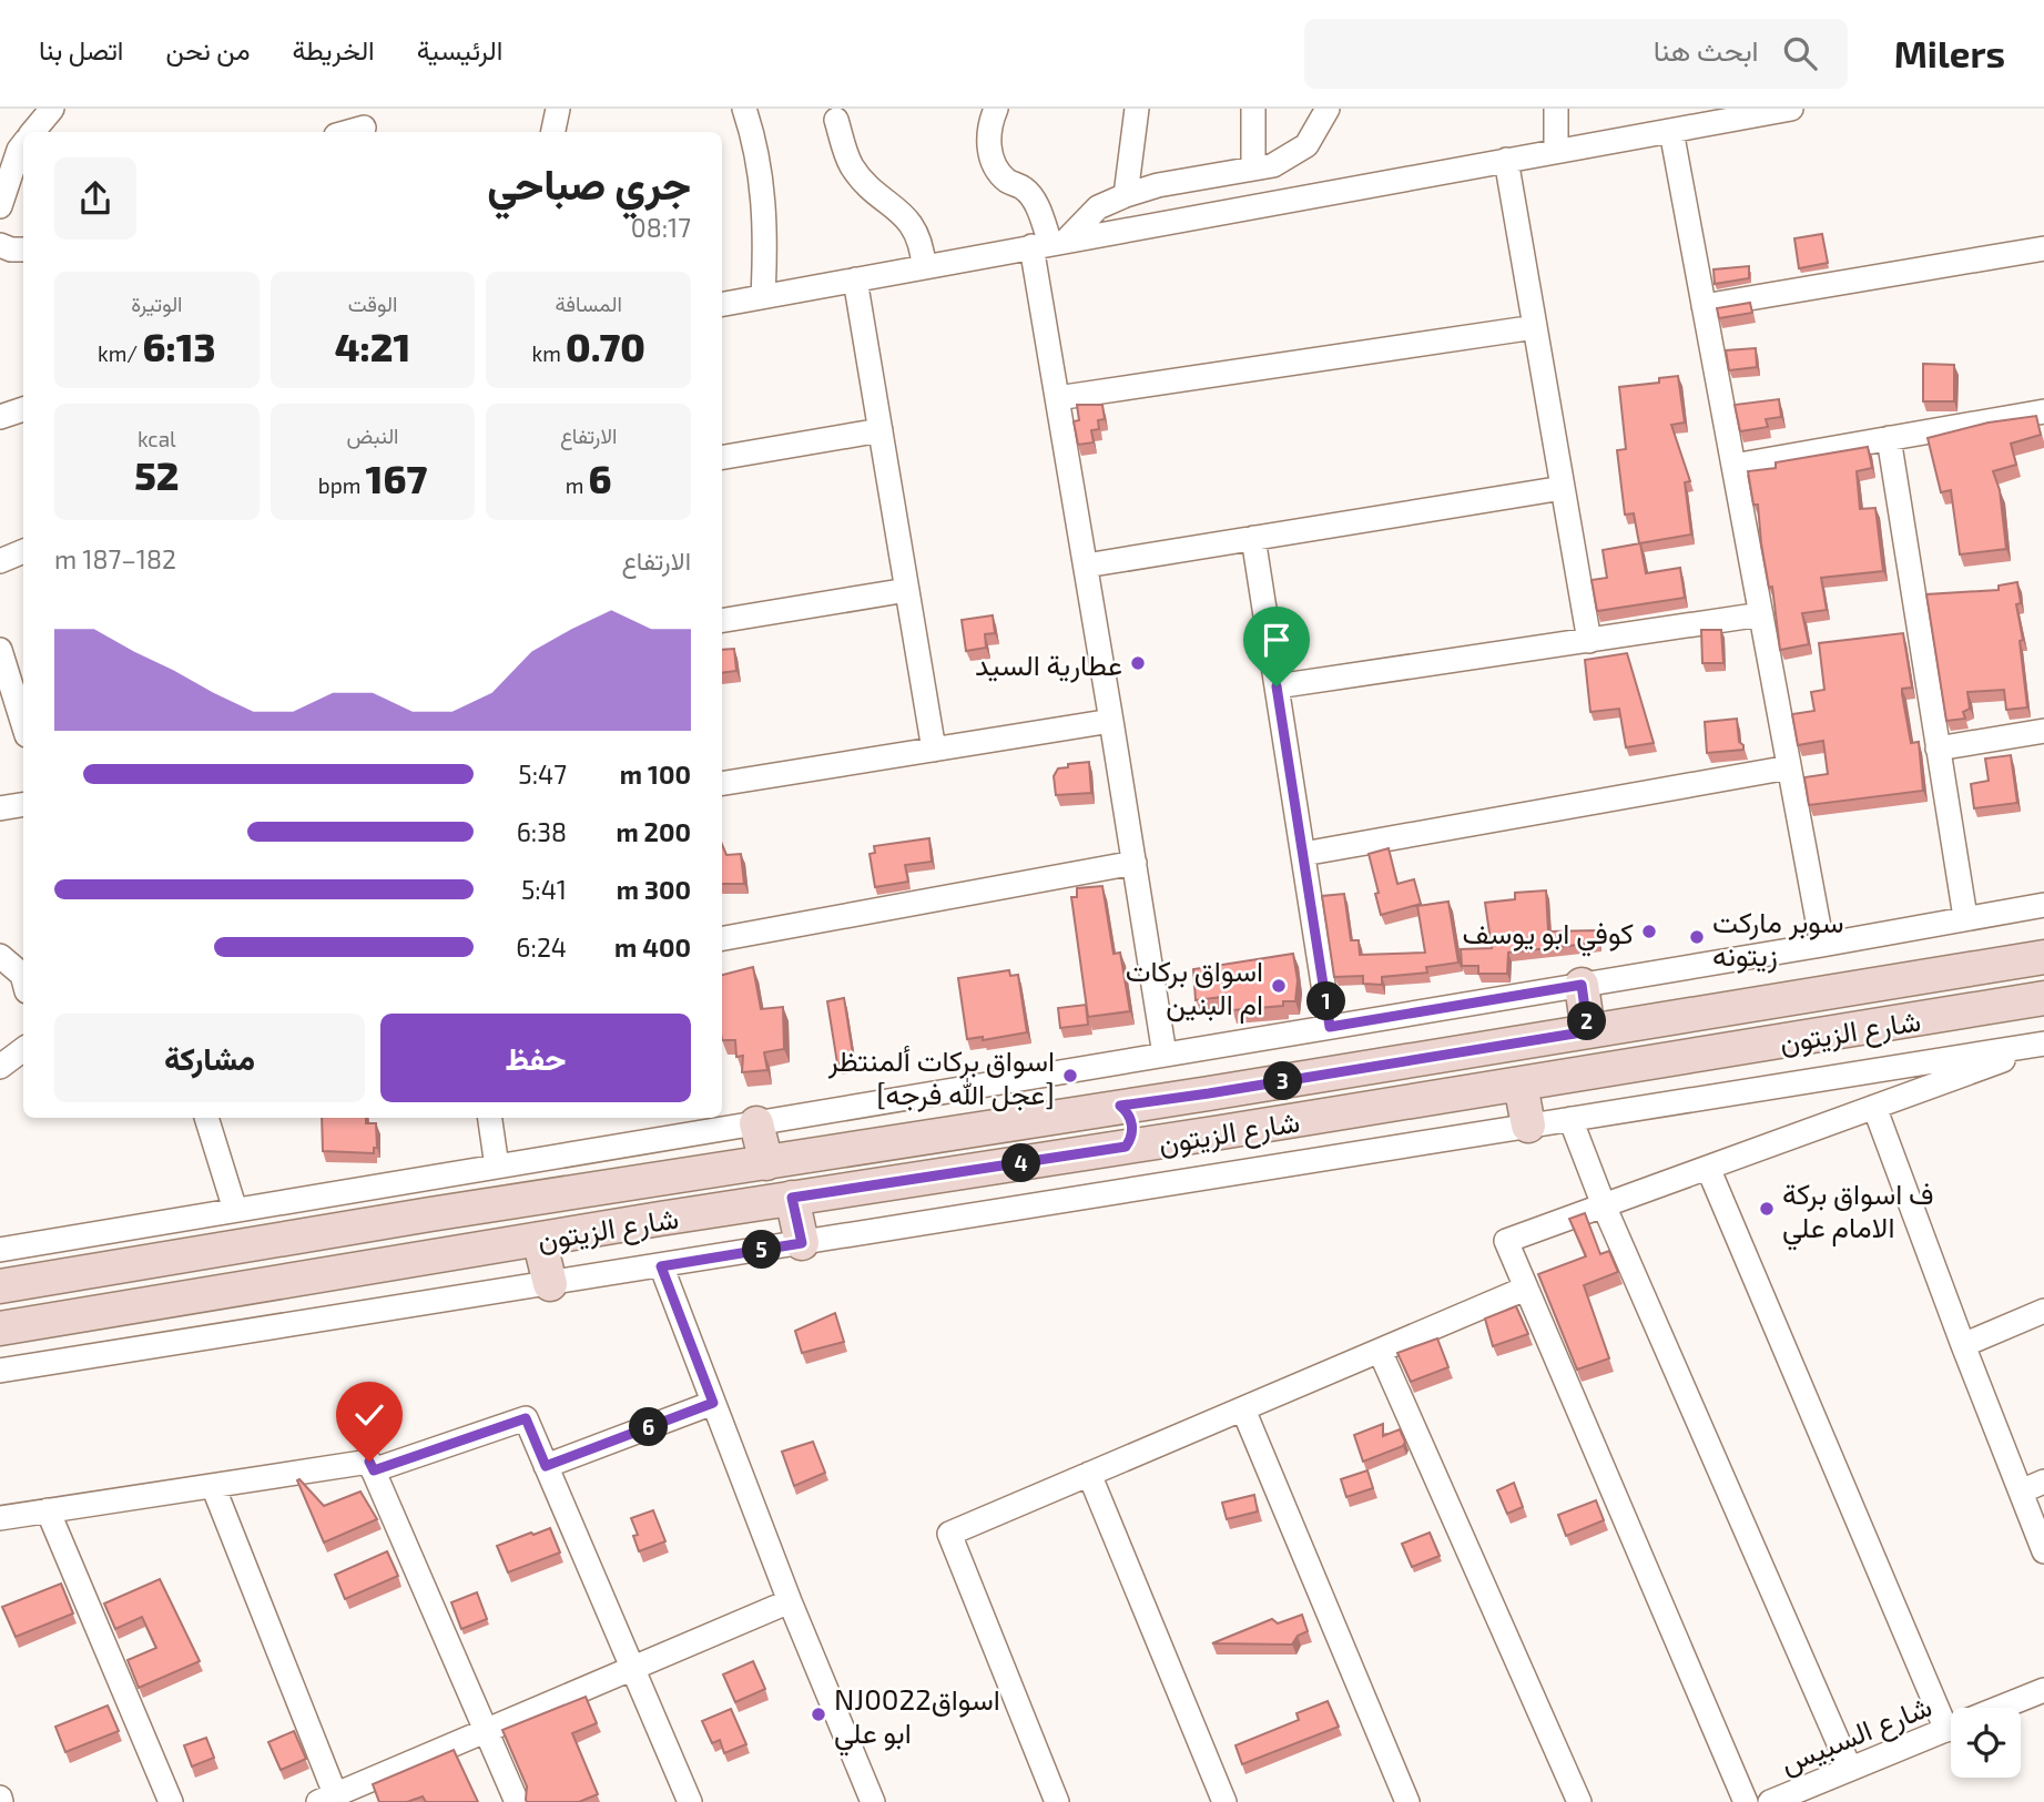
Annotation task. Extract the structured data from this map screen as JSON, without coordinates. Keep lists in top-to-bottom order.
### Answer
{
  "streets": {
    "main road": ["شارع الزيتون"],
    "street": ["شارع السبيس"]
  },
  "places": [
    "عطارية السيد",
    "كوفي ابو يوسف",
    "سوبر ماركت زيتونه",
    "اسواق بركات ام البنين",
    "اسواق بركات ألمنتظر [عجل الله فرجه]",
    "ف اسواق بركة الامام علي",
    "NJ0022اسواق ابو علي"
  ],
  "page": {
    "header": "Milers",
    "search": "ابحث هنا",
    "nav": [
      "الرئيسية",
      "الخريطة",
      "من نحن",
      "اتصل بنا"
    ],
    "heading": ["جري صباحي", "08:17"],
    "stats": [
      ["المسافة", "0.70 km"],
      ["الوقت", "4:21"],
      ["الوتيرة", "6:13 /km"],
      ["الارتفاع", "6 m"],
      ["النبض", "167 bpm"],
      ["kcal", "52"]
    ],
    "chart": ["الارتفاع", "182–187 m"],
    "list": [
      {
        "name": "100 m",
        "note": "5:47"
      },
      {
        "name": "200 m",
        "note": "6:38"
      },
      {
        "name": "300 m",
        "note": "5:41"
      },
      {
        "name": "400 m",
        "note": "6:24"
      }
    ],
    "pins": [
      "1",
      "2",
      "3",
      "4",
      "5",
      "6"
    ],
    "buttons": ["حفظ", "مشاركة"]
  }
}
